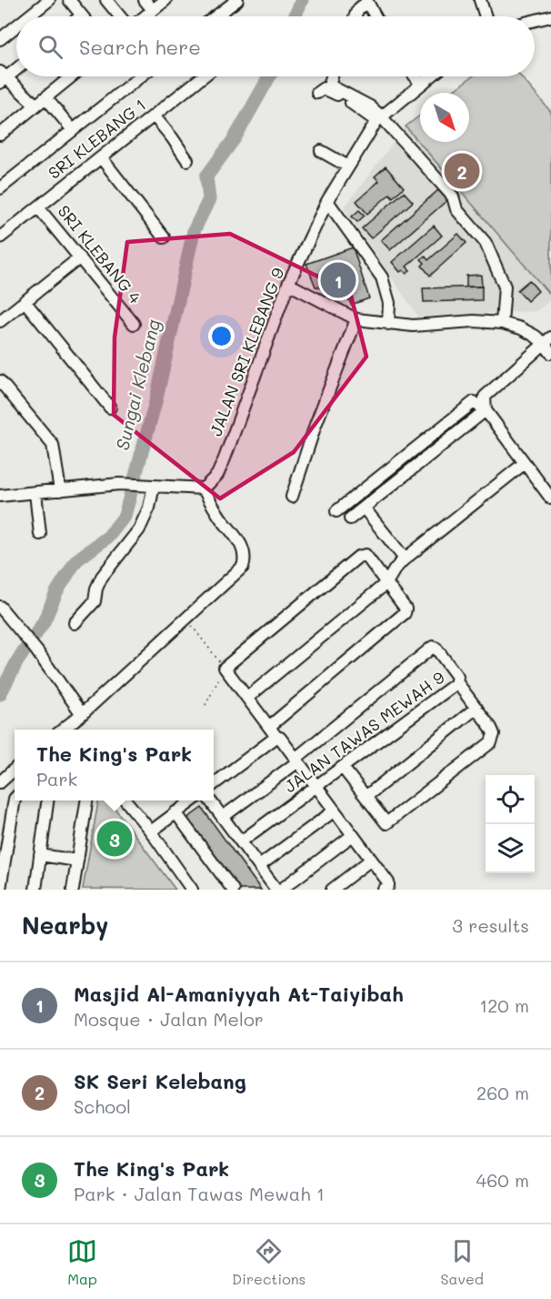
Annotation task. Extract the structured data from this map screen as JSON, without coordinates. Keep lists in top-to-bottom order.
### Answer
{
  "streets": {
    "street": [
      "SRI KLEBANG 1",
      "SRI KLEBANG 4",
      "JALAN SRI KLEBANG 9",
      "JALAN TAWAS MEWAH 9"
    ]
  },
  "crossings": [
    ["SRI KLEBANG 1", "SRI KLEBANG 4"]
  ],
  "water": ["Sungai Klebang"],
  "north": "bottom right",
  "page": {
    "search": "Search here",
    "pins": ["2", "1", "3"],
    "popup": ["The King's Park", "Park"],
    "heading": ["Nearby", "3 results"],
    "list": [
      {
        "mark": "1",
        "name": "Masjid Al-Amaniyyah At-Taiyibah",
        "note": "Mosque · Jalan Melor",
        "value": "120 m"
      },
      {
        "mark": "2",
        "name": "SK Seri Kelebang",
        "note": "School",
        "value": "260 m"
      },
      {
        "mark": "3",
        "name": "The King's Park",
        "note": "Park · Jalan Tawas Mewah 1",
        "value": "460 m"
      }
    ],
    "nav": ["Map", "Directions", "Saved"]
  }
}
